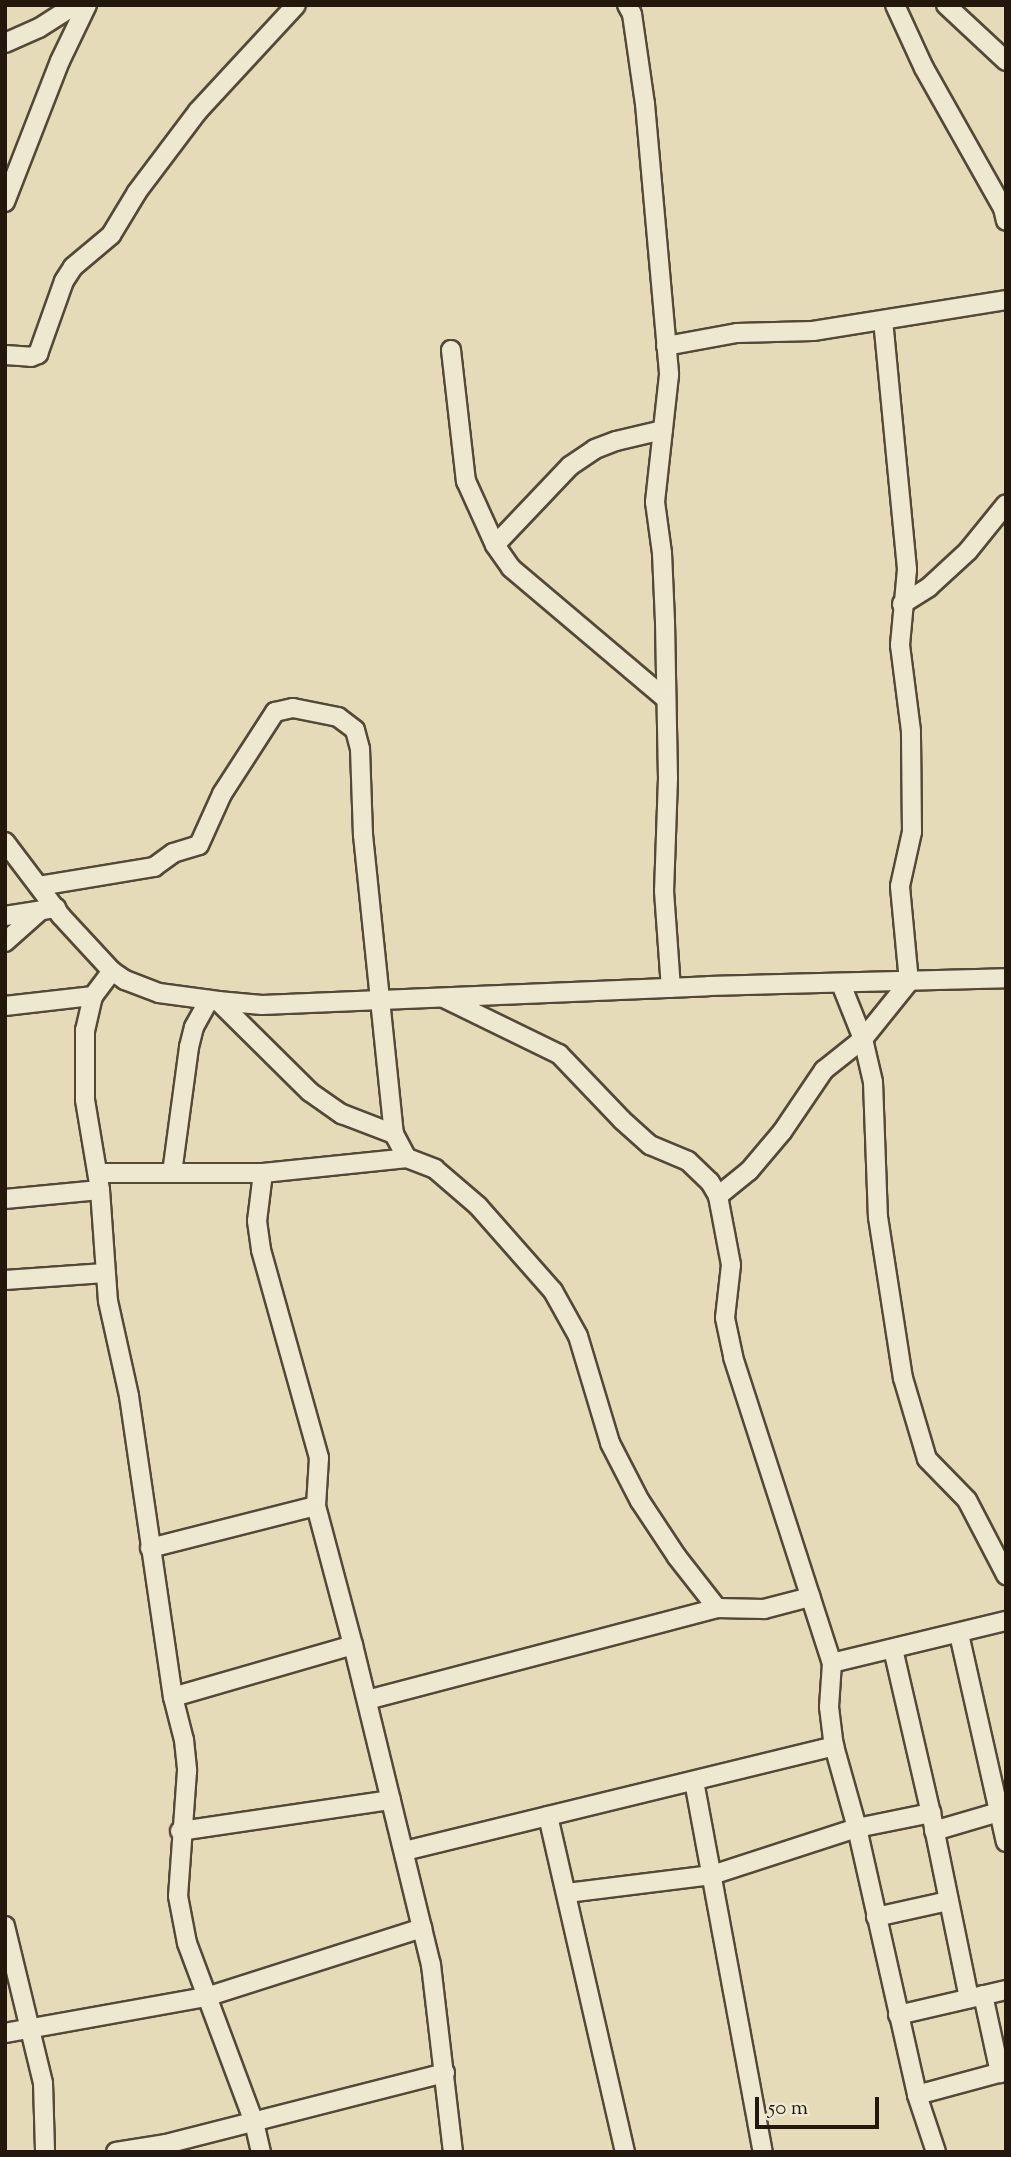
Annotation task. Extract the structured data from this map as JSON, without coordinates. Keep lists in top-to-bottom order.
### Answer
{
  "scale_bar": "50 m"
}
